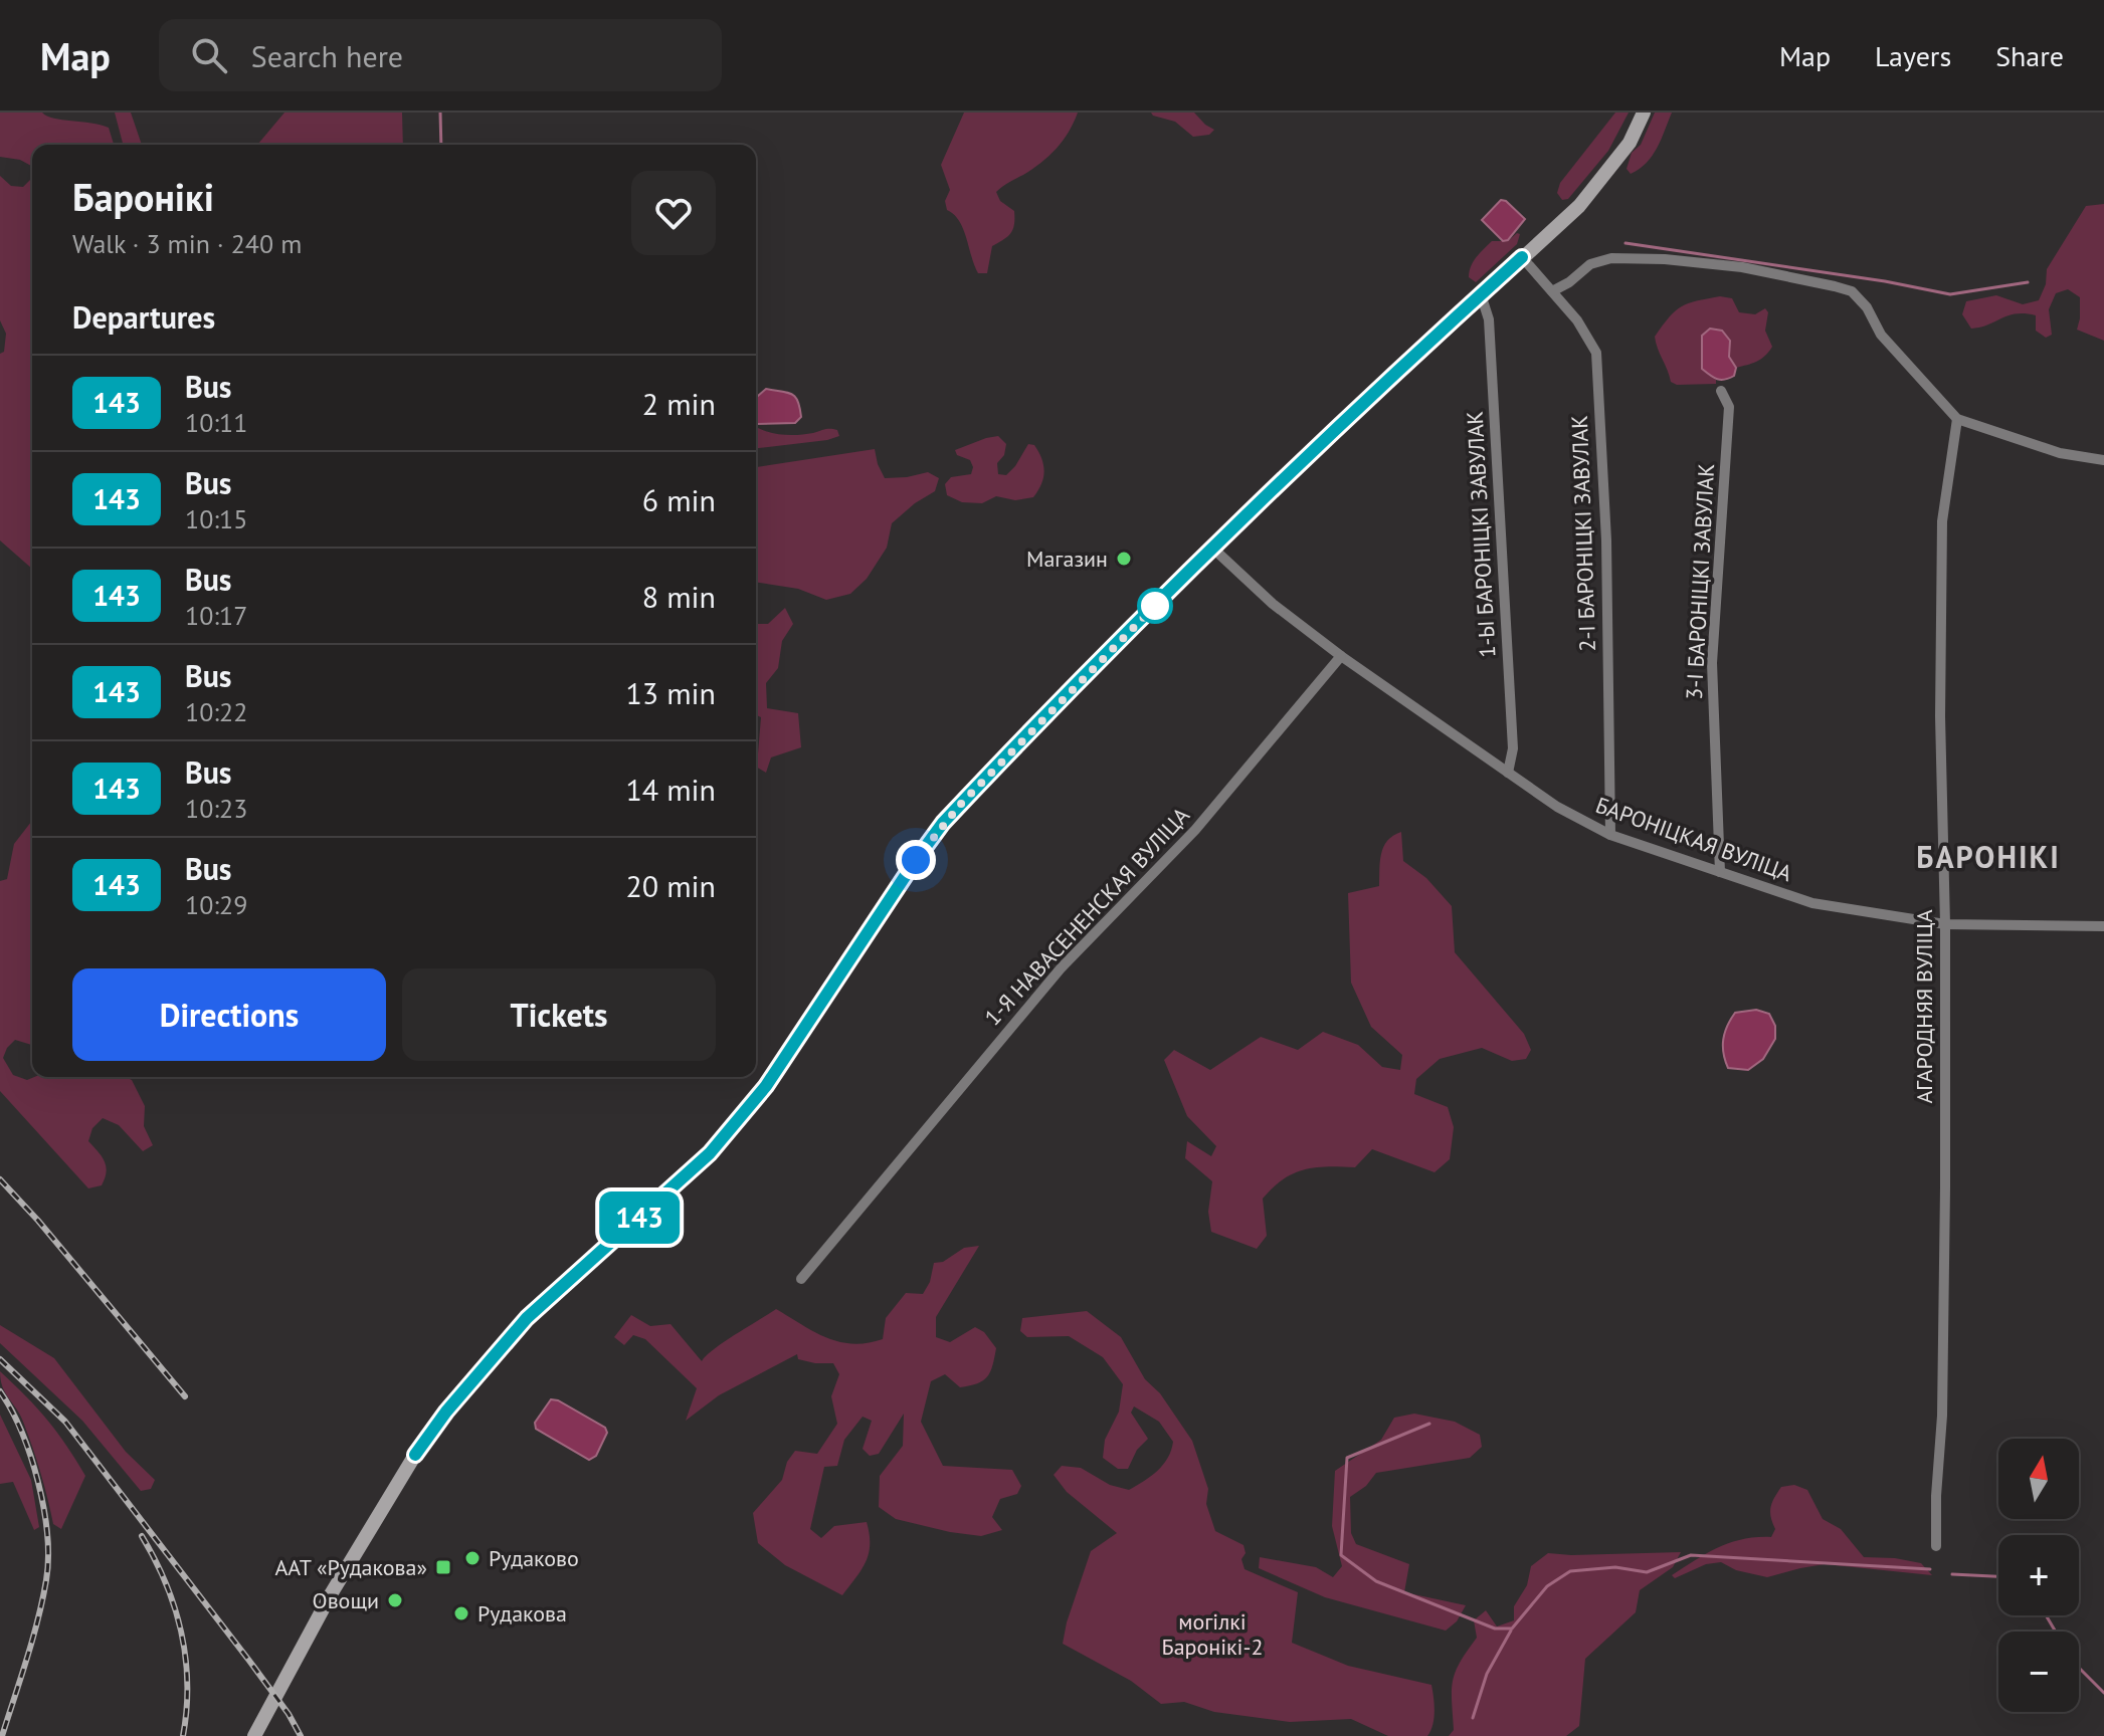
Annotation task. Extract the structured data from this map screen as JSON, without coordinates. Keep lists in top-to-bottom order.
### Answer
{
  "streets": {
    "street": [
      "2-І БАРОНІЦКІ ЗАВУЛАК",
      "1-Ы БАРОНІЦКІ ЗАВУЛАК",
      "3-І БАРОНІЦКІ ЗАВУЛАК",
      "БАРОНІЦКАЯ ВУЛІЦА",
      "1-Я НАВАСЕНЕНСКАЯ ВУЛІЦА",
      "АГАРОДНЯЯ ВУЛІЦА"
    ]
  },
  "crossings": [
    ["2-І БАРОНІЦКІ ЗАВУЛАК", "БАРОНІЦКАЯ ВУЛІЦА"],
    ["1-Ы БАРОНІЦКІ ЗАВУЛАК", "БАРОНІЦКАЯ ВУЛІЦА"],
    ["3-І БАРОНІЦКІ ЗАВУЛАК", "БАРОНІЦКАЯ ВУЛІЦА"],
    ["БАРОНІЦКАЯ ВУЛІЦА", "1-Я НАВАСЕНЕНСКАЯ ВУЛІЦА"],
    ["БАРОНІЦКАЯ ВУЛІЦА", "АГАРОДНЯЯ ВУЛІЦА"]
  ],
  "districts": ["БАРОНІКІ"],
  "parks": ["могілкі Баронікі-2"],
  "places": {
    "other": [
      "Магазин",
      "Рудаково",
      "Овощи",
      "Рудакова"
    ],
    "transit": ["ААТ «Рудакова»"]
  },
  "lines": ["bus line 143"],
  "north": "top",
  "page": {
    "header": "Map",
    "search": "Search here",
    "nav": ["Map", "Layers", "Share"],
    "on_map": "143",
    "heading": [
      ["Баронікі", "Walk · 3 min · 240 m"],
      "Departures"
    ],
    "list": [
      {
        "mark": "143",
        "name": "Bus",
        "note": "10:11",
        "value": "2 min"
      },
      {
        "mark": "143",
        "name": "Bus",
        "note": "10:15",
        "value": "6 min"
      },
      {
        "mark": "143",
        "name": "Bus",
        "note": "10:17",
        "value": "8 min"
      },
      {
        "mark": "143",
        "name": "Bus",
        "note": "10:22",
        "value": "13 min"
      },
      {
        "mark": "143",
        "name": "Bus",
        "note": "10:23",
        "value": "14 min"
      },
      {
        "mark": "143",
        "name": "Bus",
        "note": "10:29",
        "value": "20 min"
      }
    ],
    "buttons": ["Directions", "Tickets"],
    "map_buttons": ["+", "−"]
  }
}
